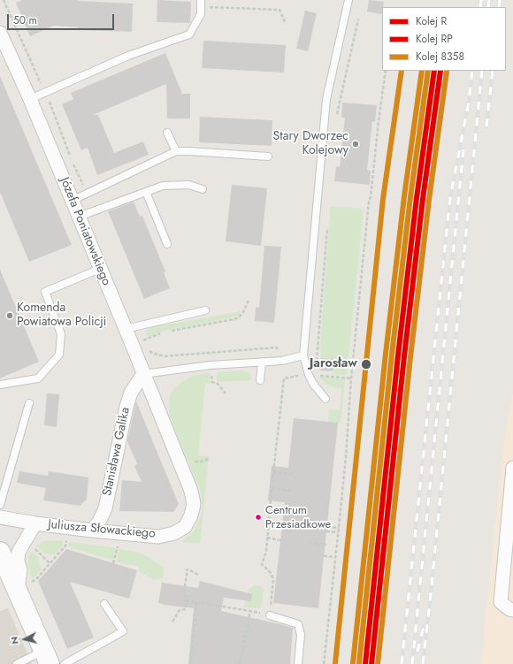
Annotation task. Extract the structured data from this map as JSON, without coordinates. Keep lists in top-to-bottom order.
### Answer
{
  "streets": {
    "street": ["Józefa Poniatowskiego", "Stanisława Galika", "Juliusza Słowackiego"]
  },
  "crossings": [
    ["Józefa Poniatowskiego", "Stanisława Galika"],
    ["Józefa Poniatowskiego", "Juliusza Słowackiego"],
    ["Stanisława Galika", "Juliusza Słowackiego"]
  ],
  "places": [
    "Stary Dworzec Kolejowy",
    "Komenda Powiatowa Policji",
    "Jarosław",
    "Centrum Przesiadkowe"
  ],
  "lines": ["rail line R", "rail line RP", "rail line 8358"],
  "legend": ["Kolej R", "Kolej RP", "Kolej 8358"],
  "scale_bar": "50 m",
  "north": "left"
}
